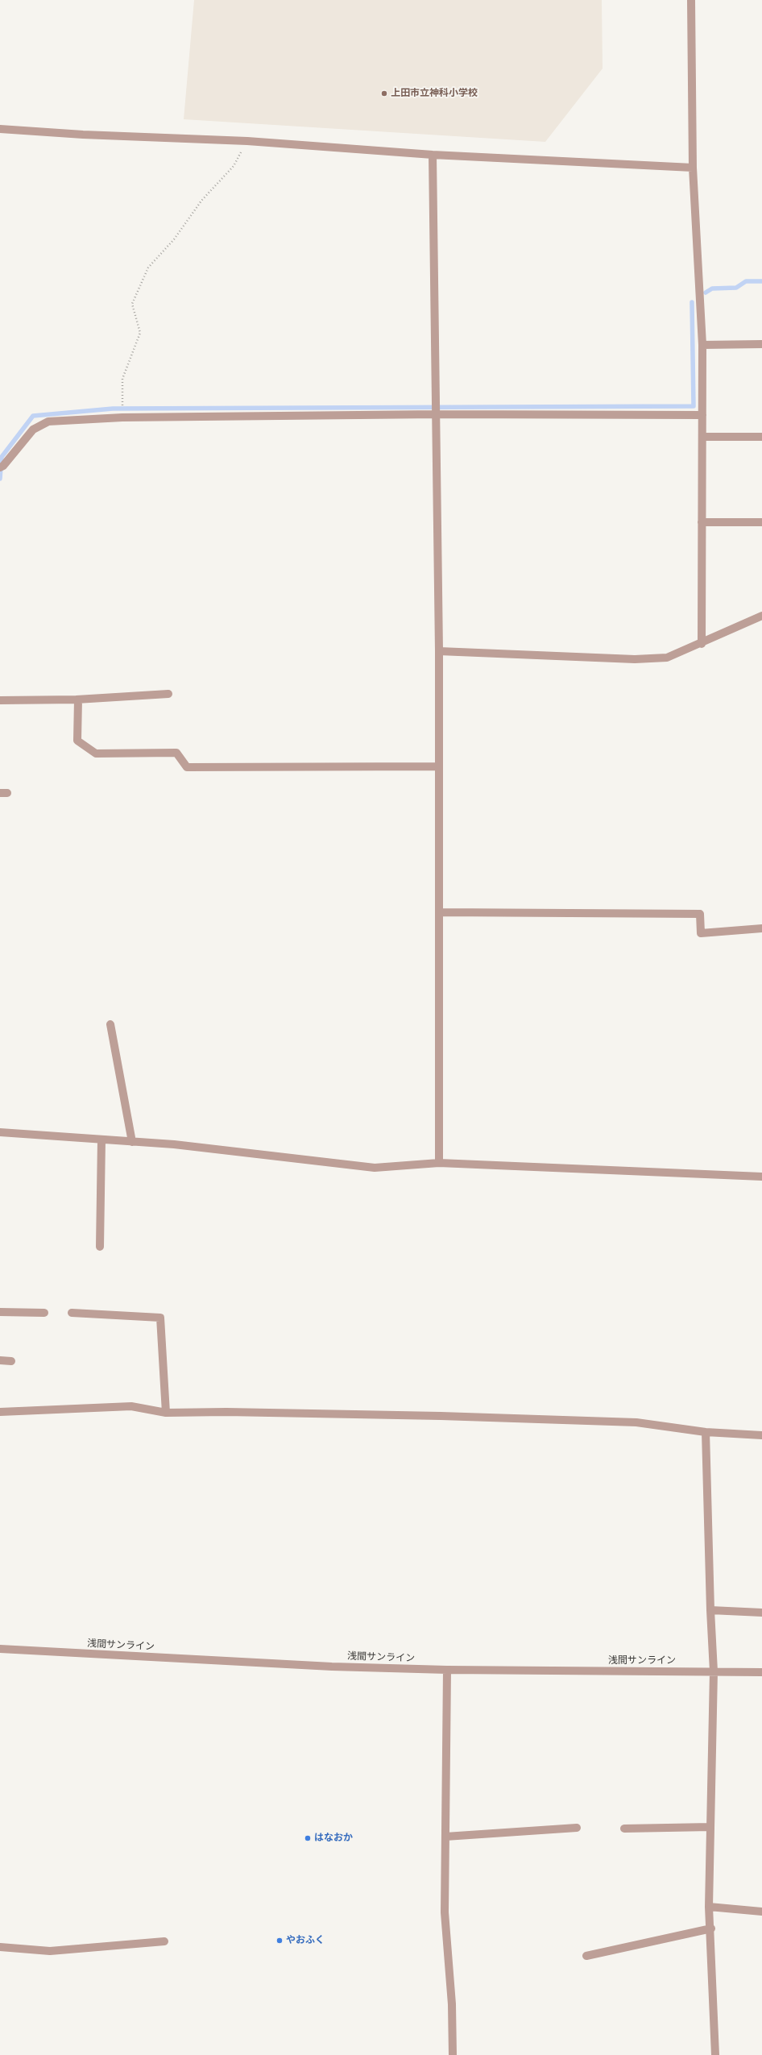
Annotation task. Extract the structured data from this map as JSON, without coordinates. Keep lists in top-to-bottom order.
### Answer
{
  "streets": {
    "street": ["浅間サンライン"]
  },
  "places": ["上田市立神科小学校", "はなおか", "やおふく"]
}
